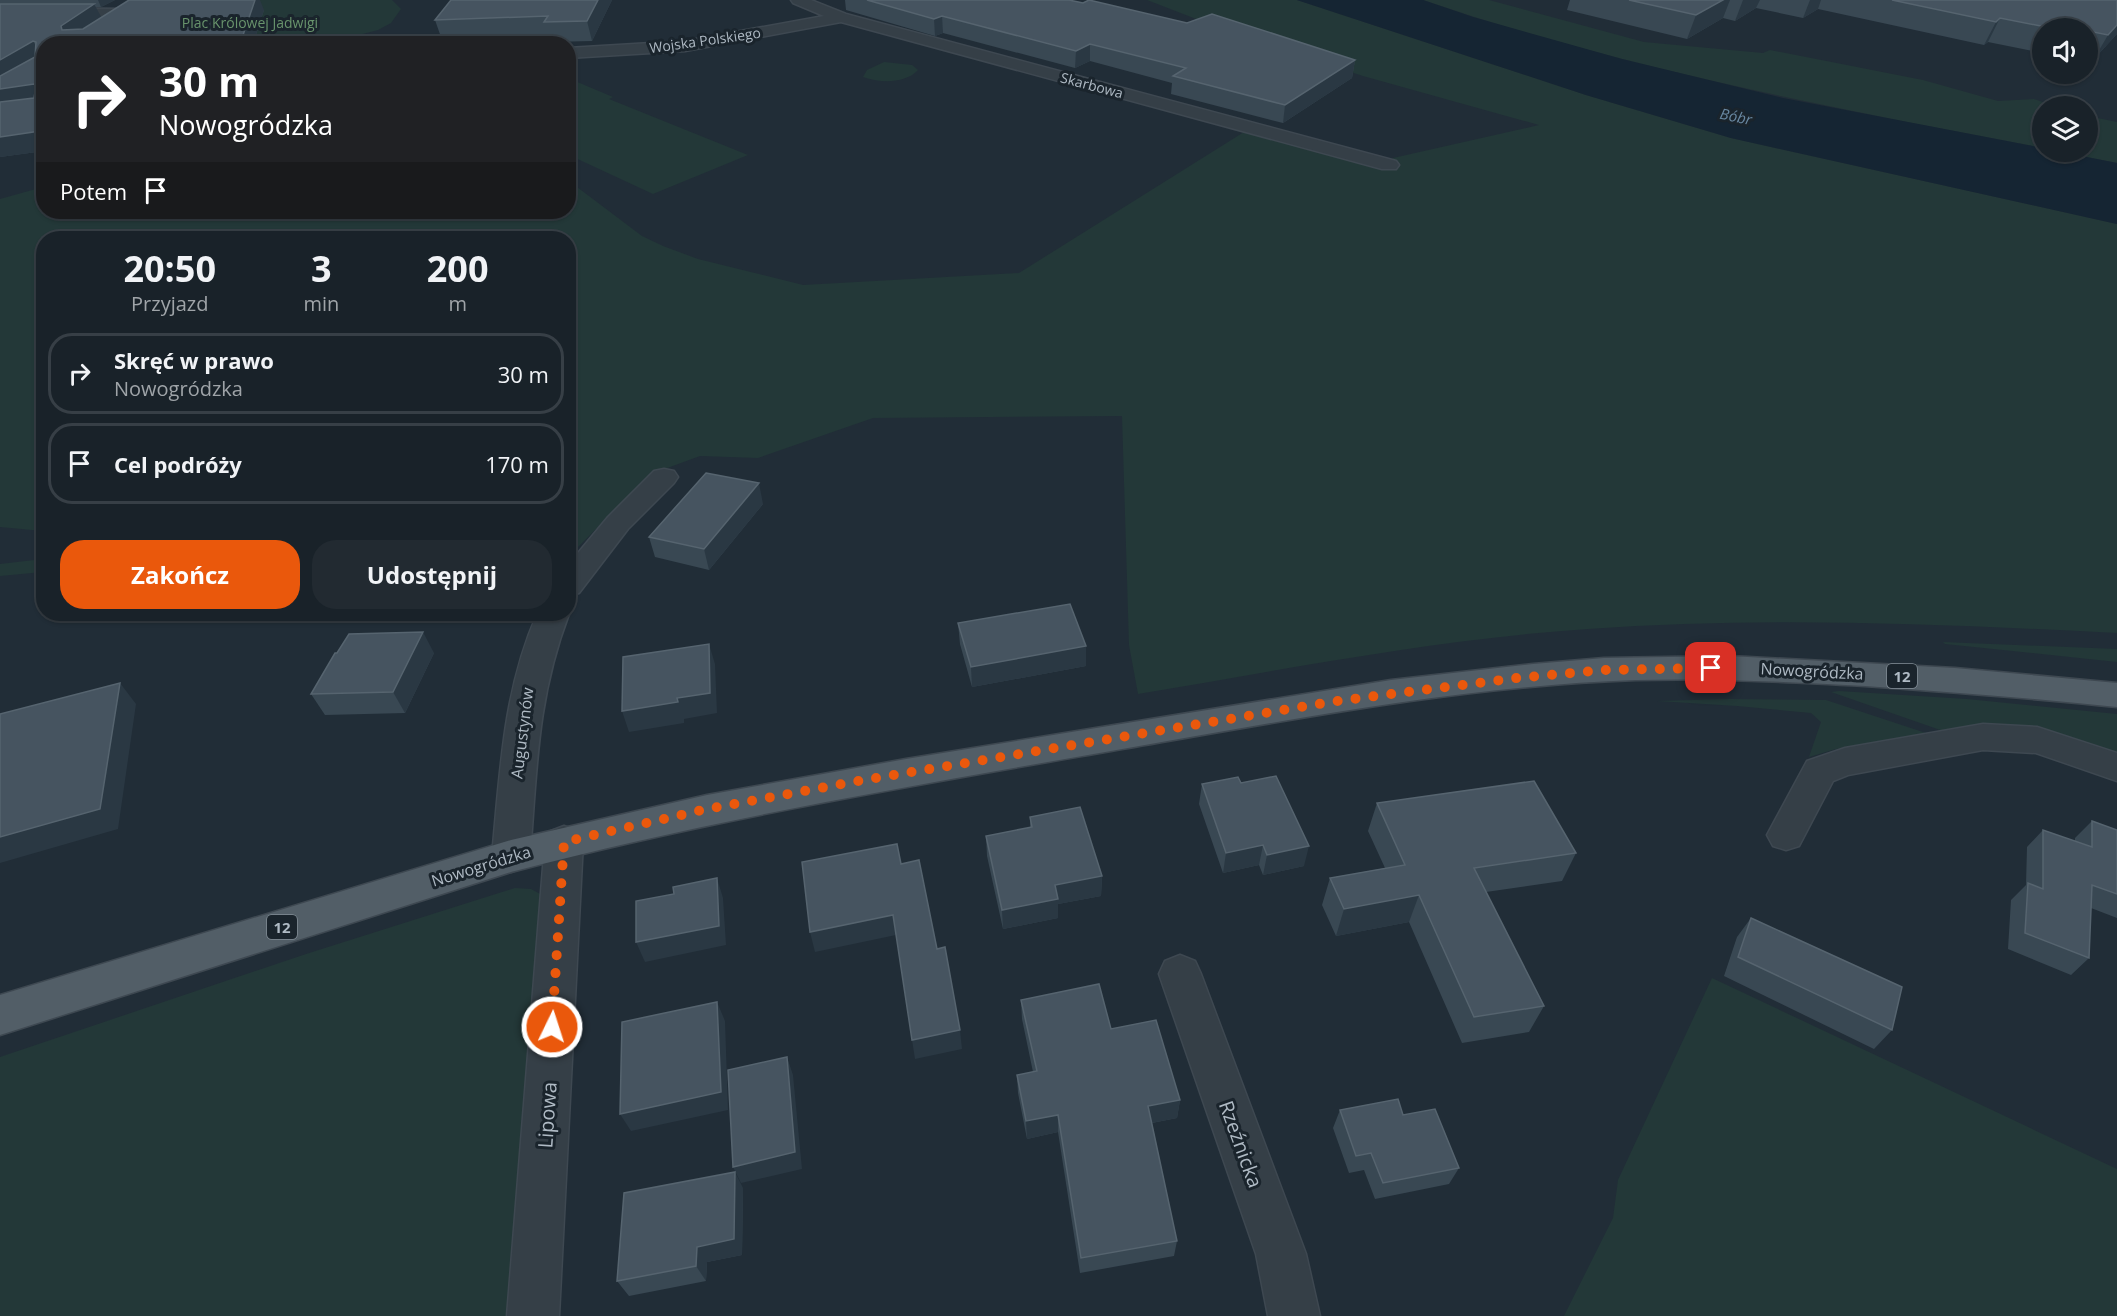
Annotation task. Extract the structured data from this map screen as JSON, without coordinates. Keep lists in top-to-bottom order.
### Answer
{
  "streets": {
    "main road": ["Nowogródzka", "12"],
    "street": [
      "Wojska Polskiego",
      "Skarbowa",
      "Augustynów",
      "Lipowa",
      "Rzeźnicka"
    ]
  },
  "crossings": [
    ["Wojska Polskiego", "Skarbowa"],
    ["Nowogródzka", "Augustynów"],
    ["Nowogródzka", "Lipowa"]
  ],
  "water": ["Bóbr"],
  "parks": ["Plac Królowej Jadwigi"],
  "page": {
    "turn": ["30 m", "Nowogródzka"],
    "then": "Potem",
    "eta": [
      "20:50",
      "Przyjazd",
      "3",
      "min",
      "200",
      "m"
    ],
    "list": [
      {
        "name": "Skręć w prawo",
        "note": "Nowogródzka",
        "value": "30 m"
      },
      {
        "name": "Cel podróży",
        "value": "170 m"
      }
    ],
    "buttons": ["Zakończ", "Udostępnij"]
  }
}
